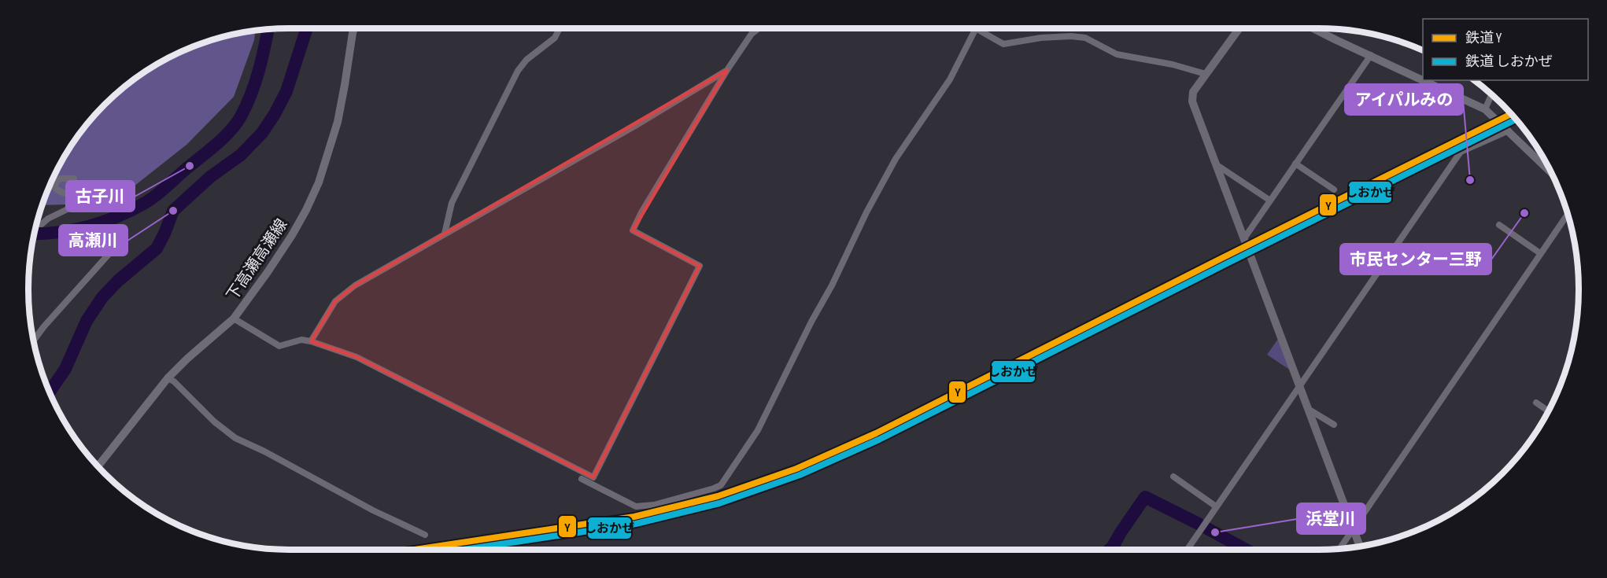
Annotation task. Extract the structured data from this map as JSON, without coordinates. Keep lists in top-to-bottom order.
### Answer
{
  "streets": {
    "main road": ["下高瀬高瀬線"]
  },
  "places": [
    "古子川",
    "アイパルみの",
    "高瀬川",
    "市民センター三野",
    "浜堂川"
  ],
  "lines": ["rail line Y", "rail line しおかぜ"],
  "legend": ["鉄道 Y", "鉄道 しおかぜ"]
}
